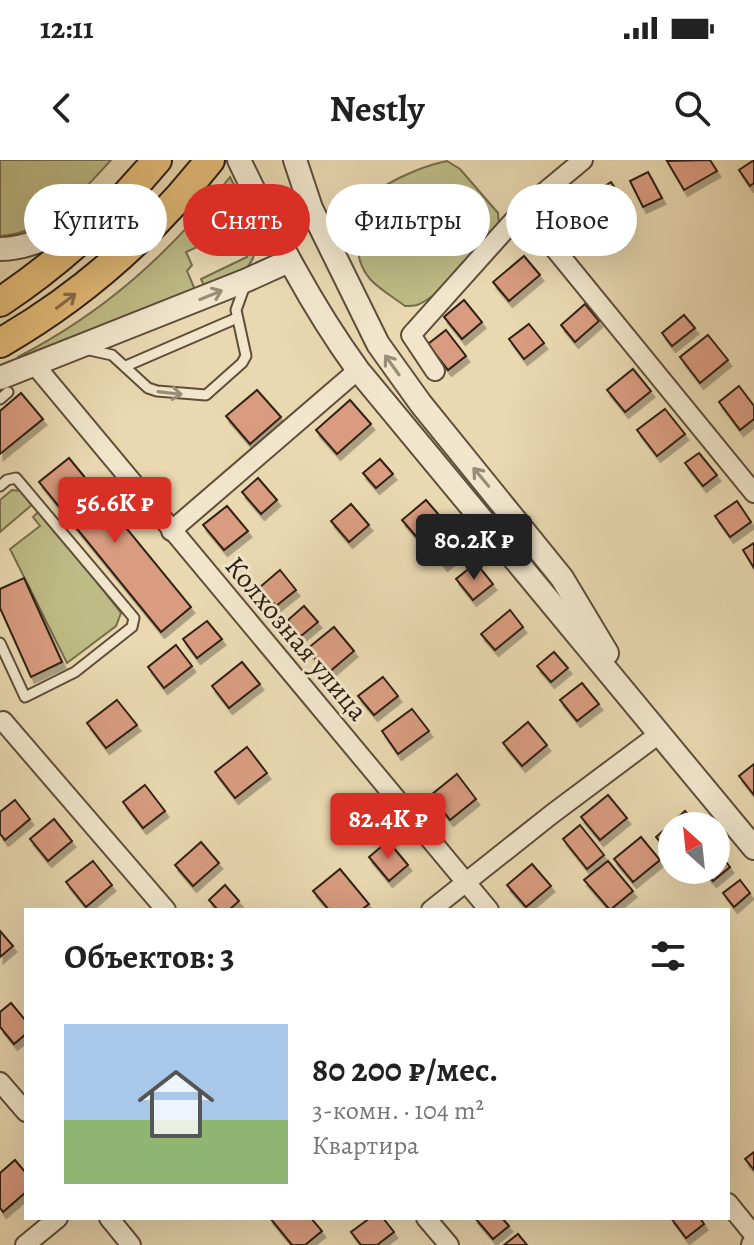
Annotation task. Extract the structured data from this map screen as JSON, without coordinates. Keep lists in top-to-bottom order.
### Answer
{
  "streets": {
    "street": ["Колхозная улица"]
  },
  "north": "top left",
  "page": {
    "status": "12:11",
    "header": "Nestly",
    "chip": [
      "Купить",
      "Снять",
      "Фильтры",
      "Новое"
    ],
    "price": ["56.6K ₽", "80.2K ₽", "82.4K ₽"],
    "heading": "Объектов: 3",
    "list": [
      {
        "name": "80 200 ₽/мес.",
        "note": "3-комн. · 104 m² · Квартира"
      }
    ]
  }
}
